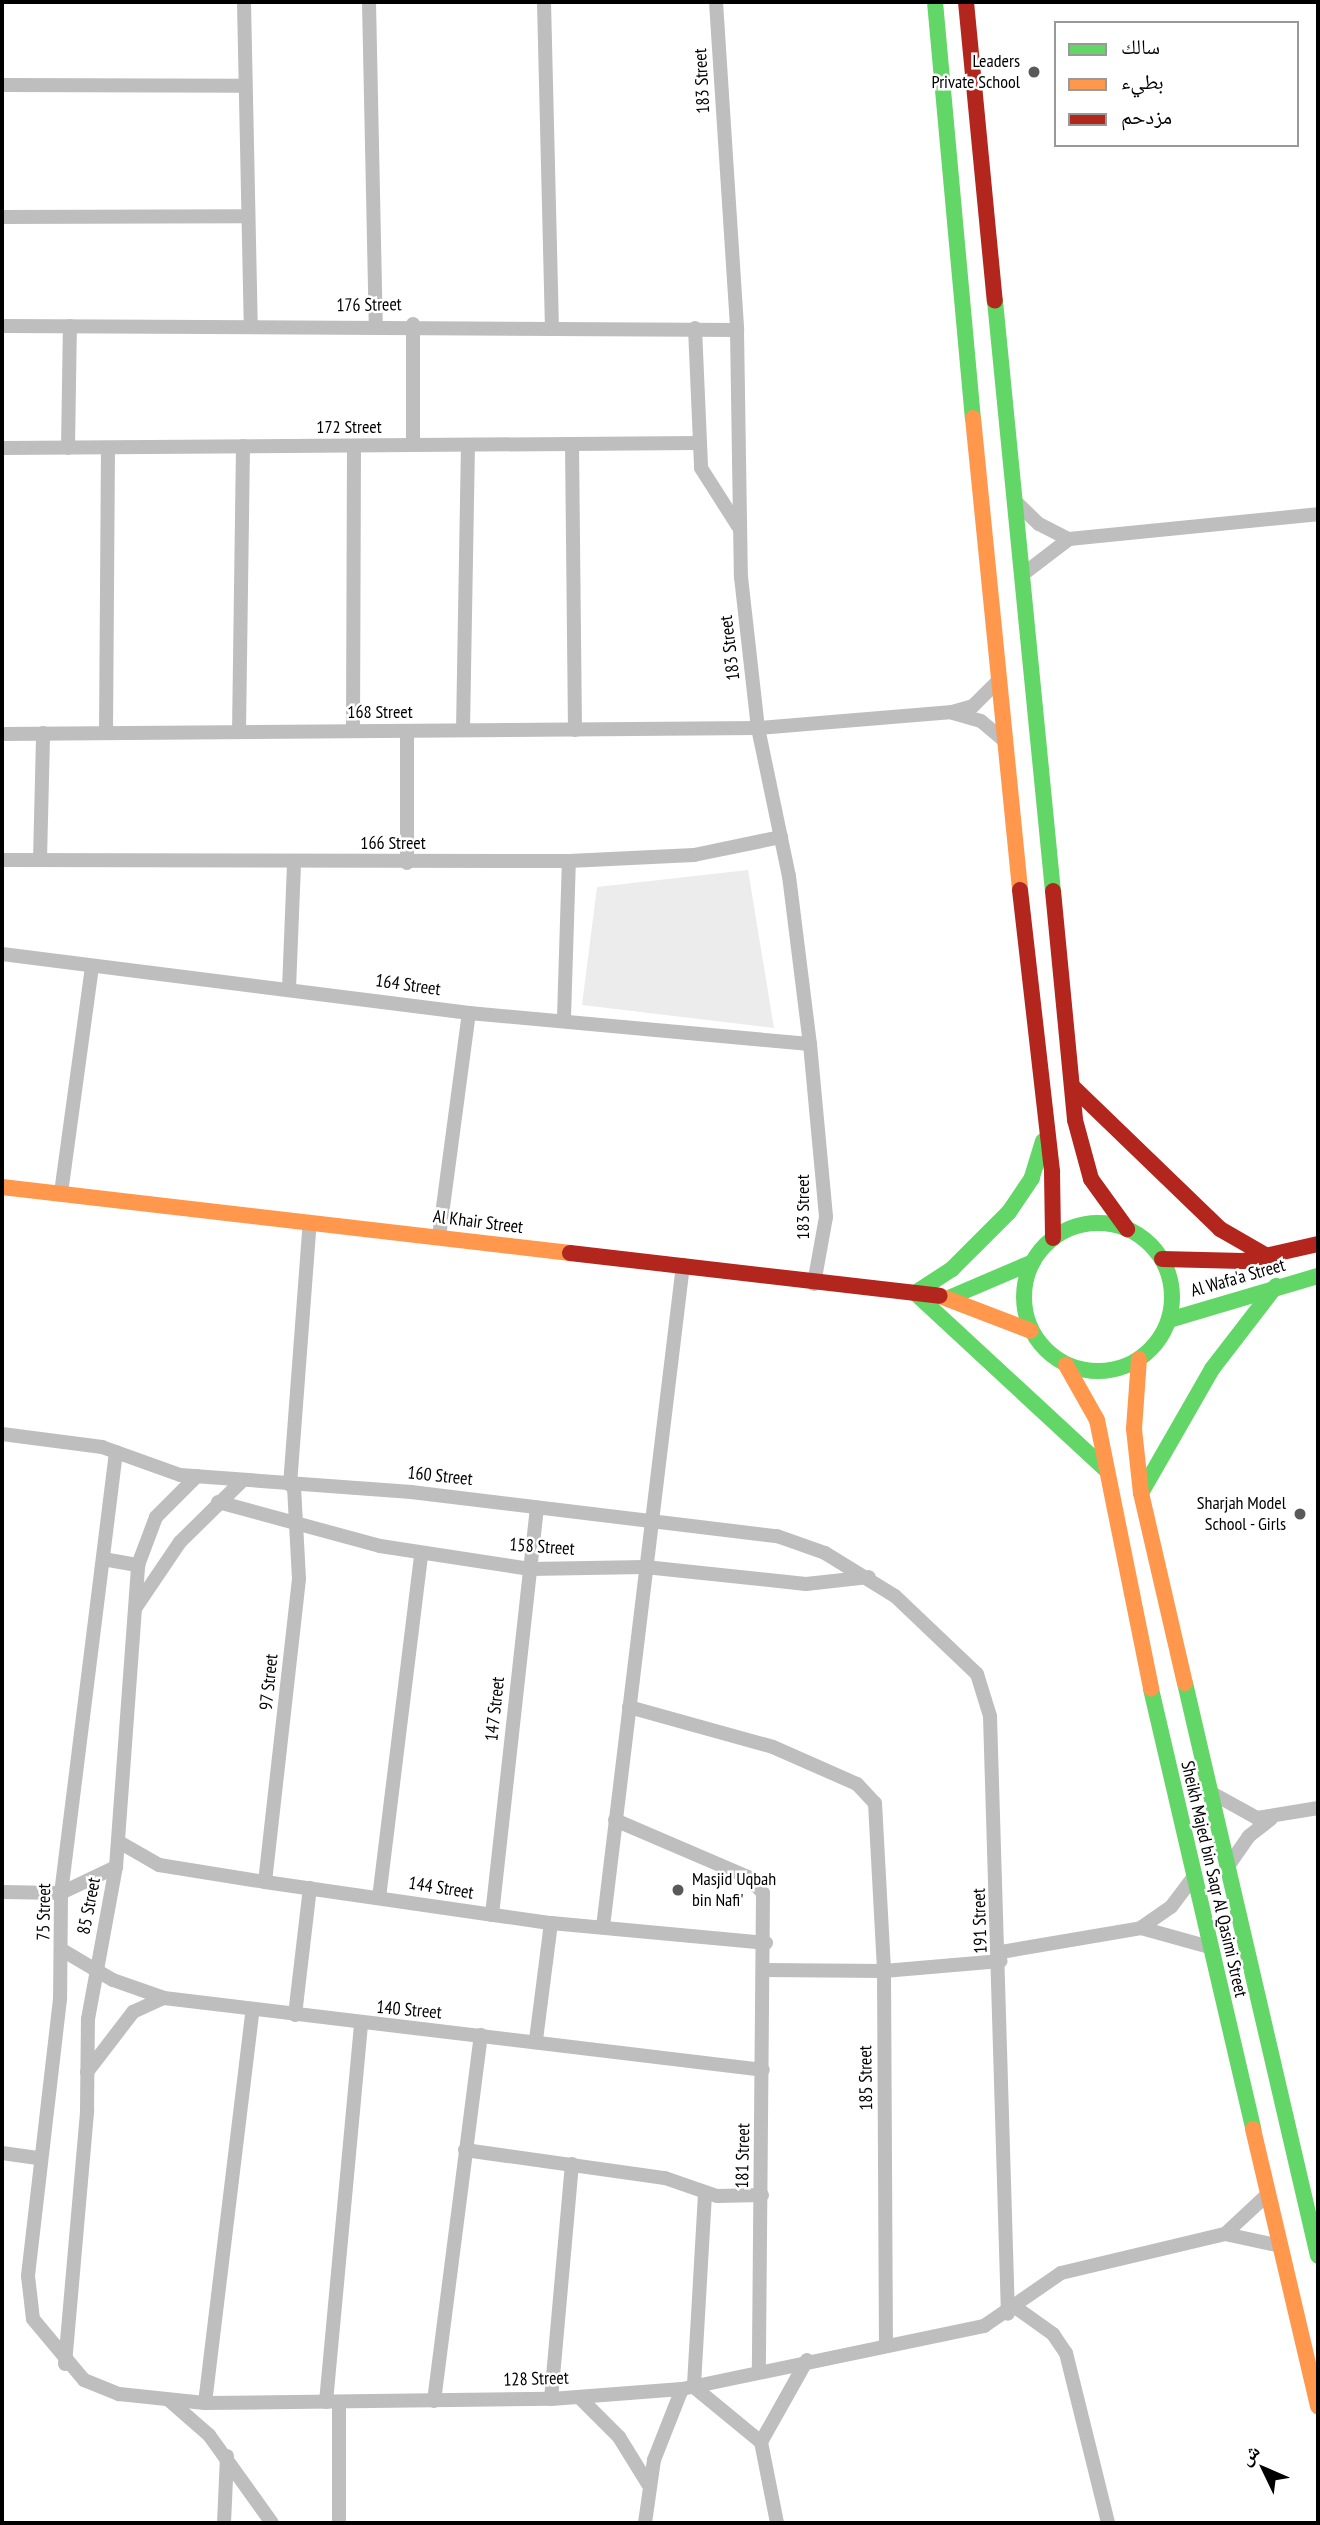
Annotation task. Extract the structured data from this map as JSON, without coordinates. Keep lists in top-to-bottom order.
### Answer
{
  "streets": {
    "street": [
      "183 Street",
      "176 Street",
      "172 Street",
      "168 Street",
      "166 Street",
      "164 Street",
      "Al Khair Street",
      "Al Wafa'a Street",
      "160 Street",
      "158 Street",
      "97 Street",
      "147 Street",
      "Sheikh Majed bin Saqr Al Qasimi Street",
      "144 Street",
      "85 Street",
      "75 Street",
      "191 Street",
      "140 Street",
      "185 Street",
      "181 Street",
      "128 Street"
    ]
  },
  "crossings": [
    ["183 Street", "176 Street"],
    ["183 Street", "168 Street"],
    ["183 Street", "166 Street"],
    ["183 Street", "164 Street"],
    ["183 Street", "Al Khair Street"],
    ["Al Khair Street", "Al Wafa'a Street"],
    ["Al Khair Street", "97 Street"],
    ["Al Khair Street", "Sheikh Majed bin Saqr Al Qasimi Street"],
    ["Al Wafa'a Street", "Sheikh Majed bin Saqr Al Qasimi Street"],
    ["160 Street", "158 Street"],
    ["160 Street", "97 Street"],
    ["160 Street", "147 Street"],
    ["160 Street", "85 Street"],
    ["160 Street", "75 Street"],
    ["160 Street", "191 Street"],
    ["158 Street", "97 Street"],
    ["158 Street", "147 Street"],
    ["158 Street", "191 Street"],
    ["97 Street", "144 Street"],
    ["147 Street", "144 Street"],
    ["144 Street", "85 Street"],
    ["144 Street", "181 Street"],
    ["85 Street", "75 Street"],
    ["85 Street", "140 Street"],
    ["85 Street", "128 Street"],
    ["75 Street", "140 Street"],
    ["75 Street", "128 Street"],
    ["191 Street", "128 Street"],
    ["140 Street", "181 Street"],
    ["185 Street", "128 Street"],
    ["181 Street", "128 Street"]
  ],
  "places": ["Leaders Private School", "Sharjah Model School - Girls", "Masjid Uqbah bin Nafi'"],
  "legend": ["سالك", "بطيء", "مزدحم"],
  "north": "top left"
}
